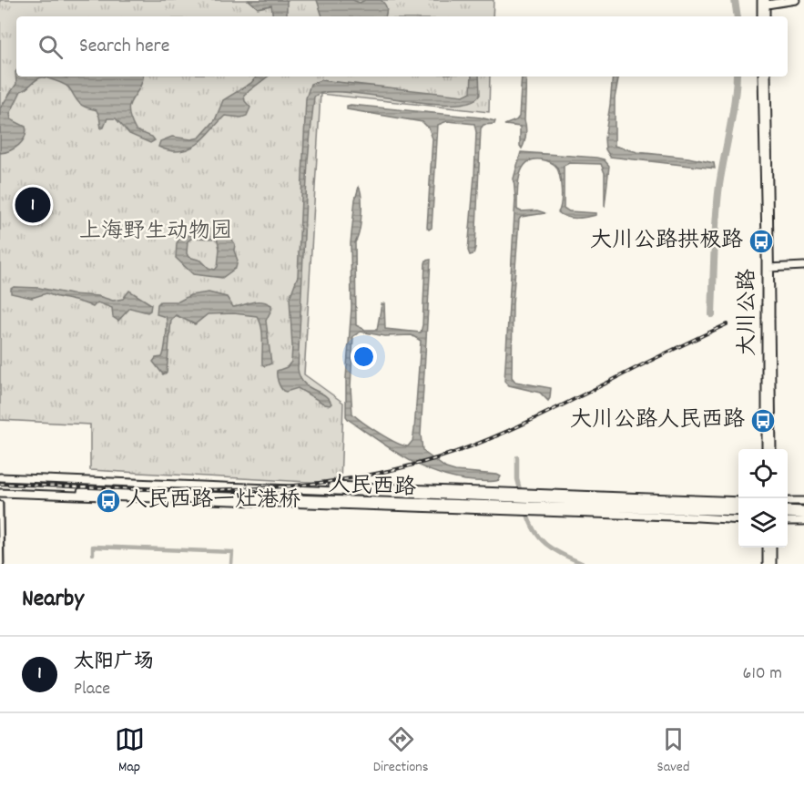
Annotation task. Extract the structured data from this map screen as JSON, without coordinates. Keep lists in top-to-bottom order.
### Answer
{
  "streets": {
    "main road": ["大川公路", "人民西路"]
  },
  "parks": ["上海野生动物园"],
  "places": {
    "bus stop": ["大川公路拱极路", "大川公路人民西路", "人民西路一灶港桥"]
  },
  "page": {
    "search": "Search here",
    "pins": "1",
    "heading": "Nearby",
    "list": [
      {
        "mark": "1",
        "name": "太阳广场",
        "note": "Place",
        "value": "610 m"
      }
    ],
    "nav": ["Map", "Directions", "Saved"]
  }
}
